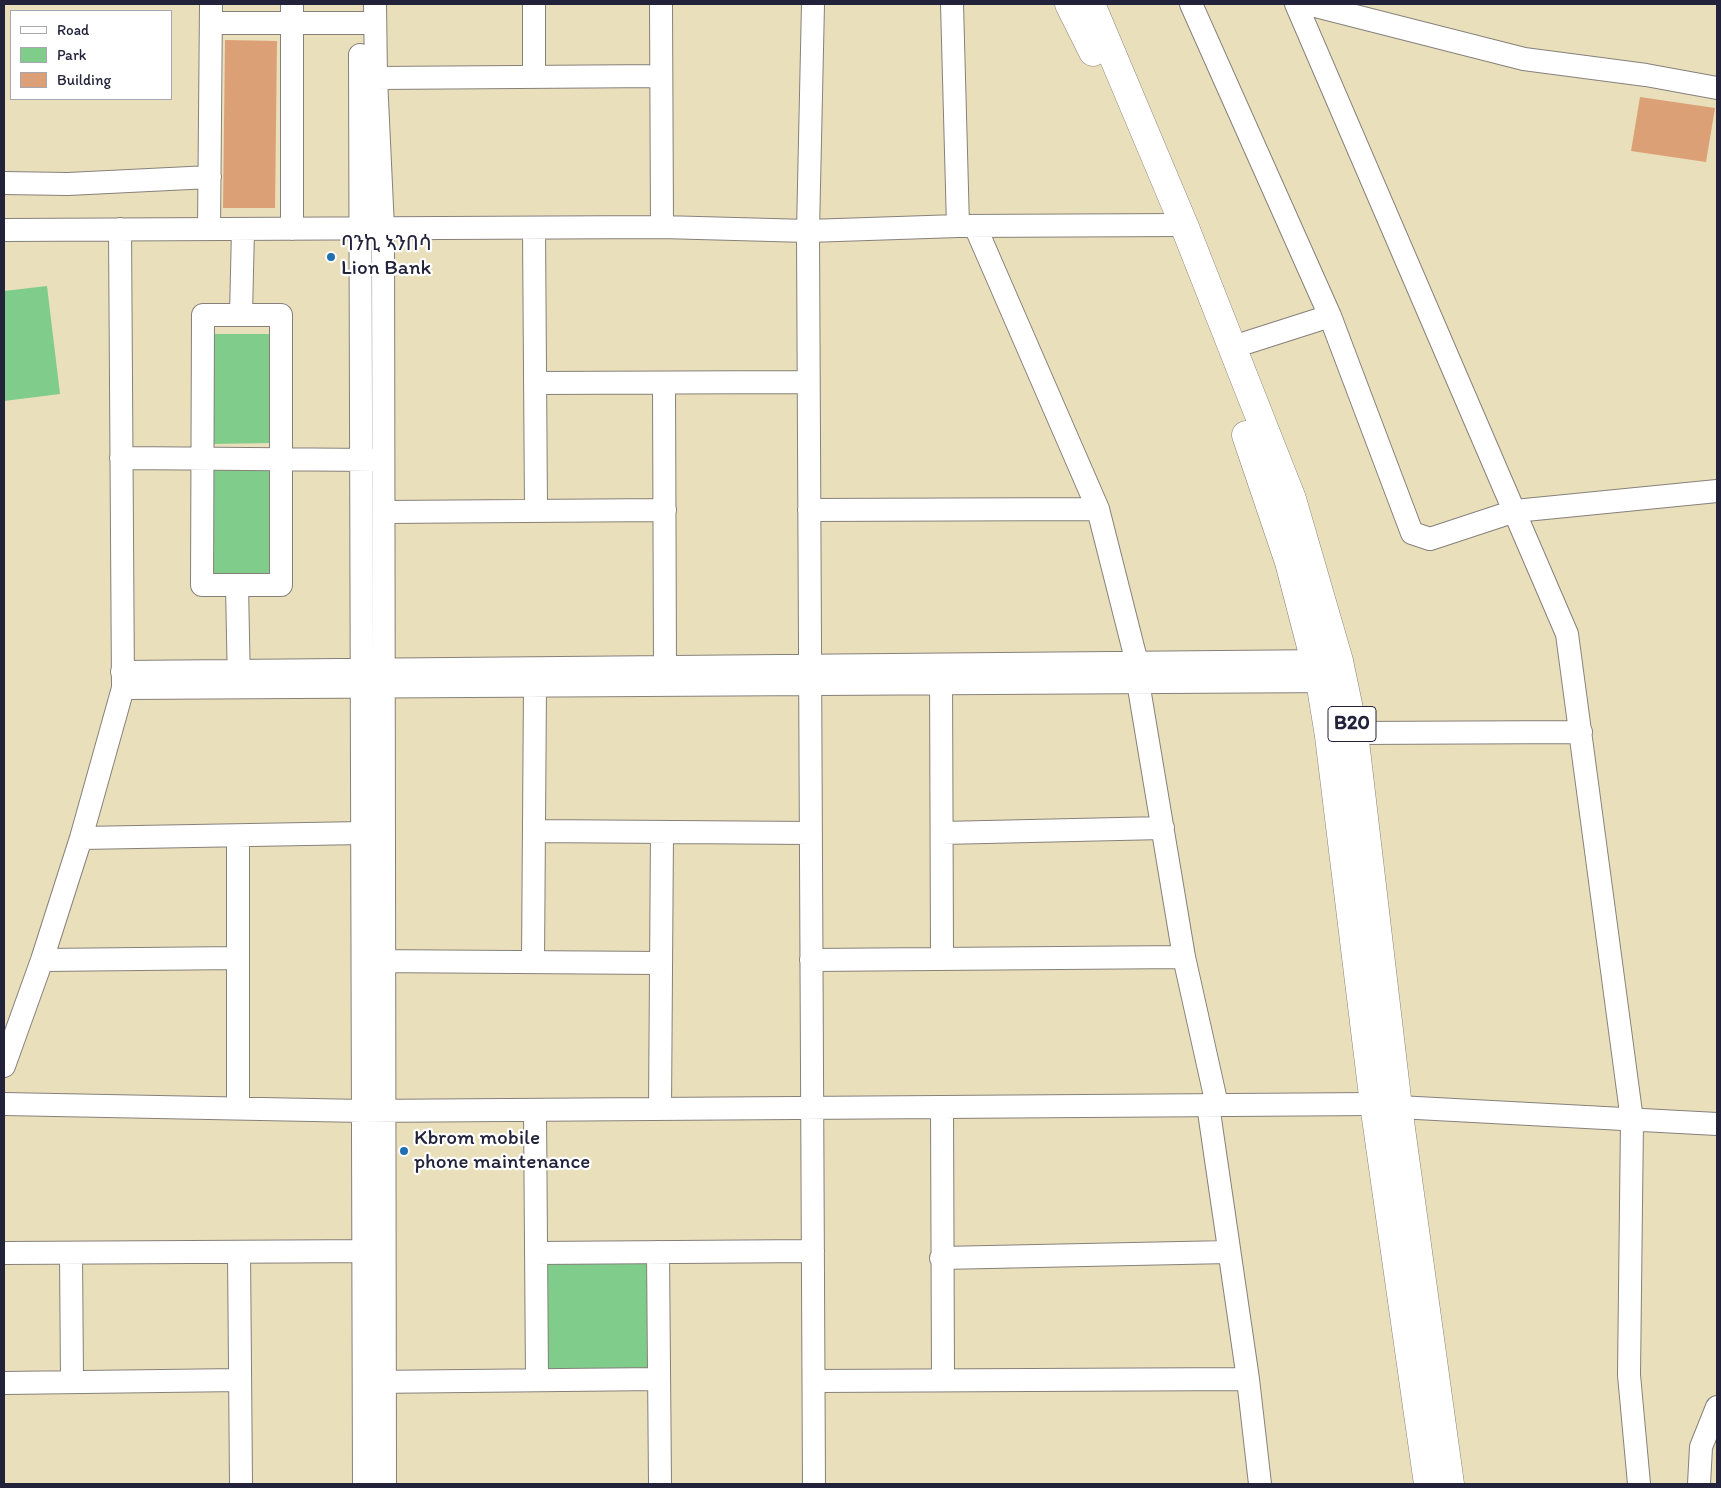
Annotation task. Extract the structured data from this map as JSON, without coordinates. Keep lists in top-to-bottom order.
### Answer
{
  "streets": {
    "highway": ["B20"]
  },
  "places": ["ባንኪ ኣንበሳ Lion Bank", "Kbrom mobile phone maintenance"],
  "legend": ["Road", "Park", "Building"]
}
